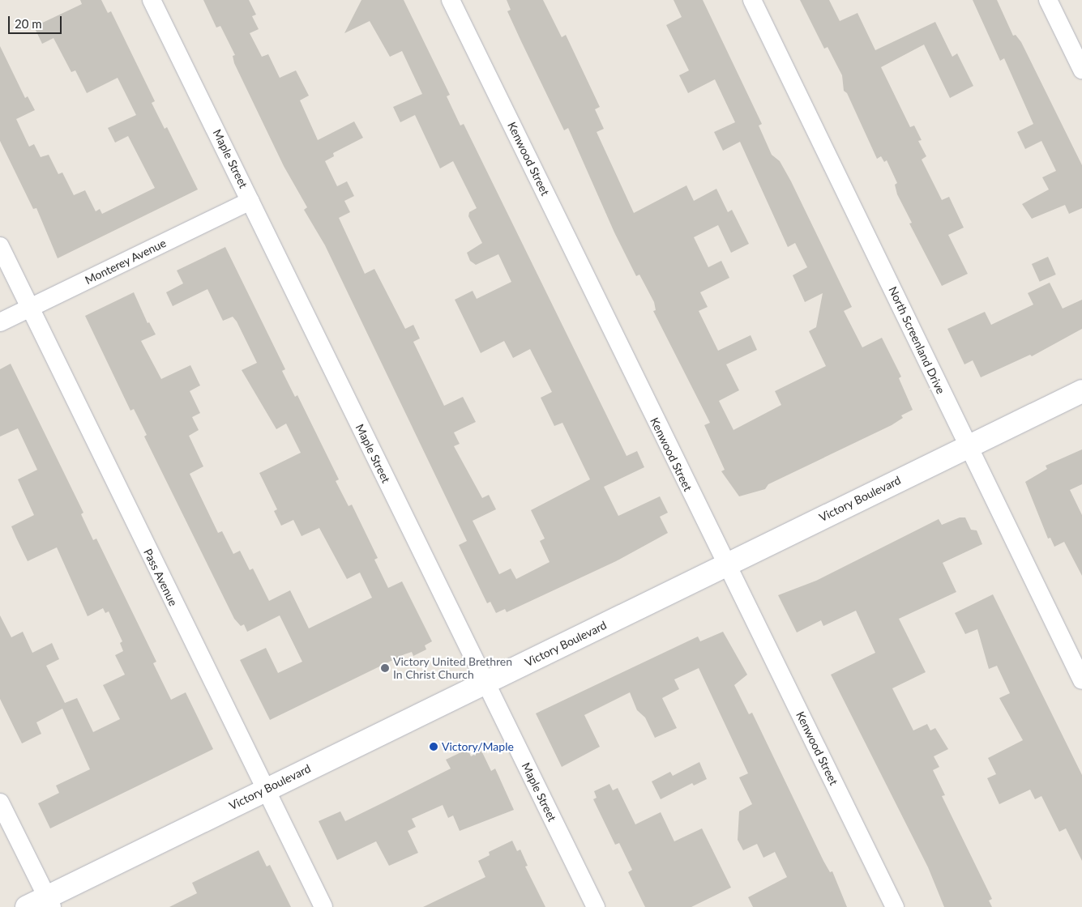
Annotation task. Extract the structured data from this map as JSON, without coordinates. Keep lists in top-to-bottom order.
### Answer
{
  "streets": {
    "main road": ["Victory Boulevard"],
    "street": [
      "Maple Street",
      "Kenwood Street",
      "Monterey Avenue",
      "North Screenland Drive",
      "Pass Avenue"
    ]
  },
  "crossings": [
    ["Maple Street", "Monterey Avenue"],
    ["Maple Street", "Victory Boulevard"],
    ["Kenwood Street", "Victory Boulevard"],
    ["Monterey Avenue", "Pass Avenue"],
    ["North Screenland Drive", "Victory Boulevard"],
    ["Victory Boulevard", "Pass Avenue"]
  ],
  "places": ["Victory United Brethren In Christ Church", "Victory/Maple"],
  "scale_bar": "20 m"
}
